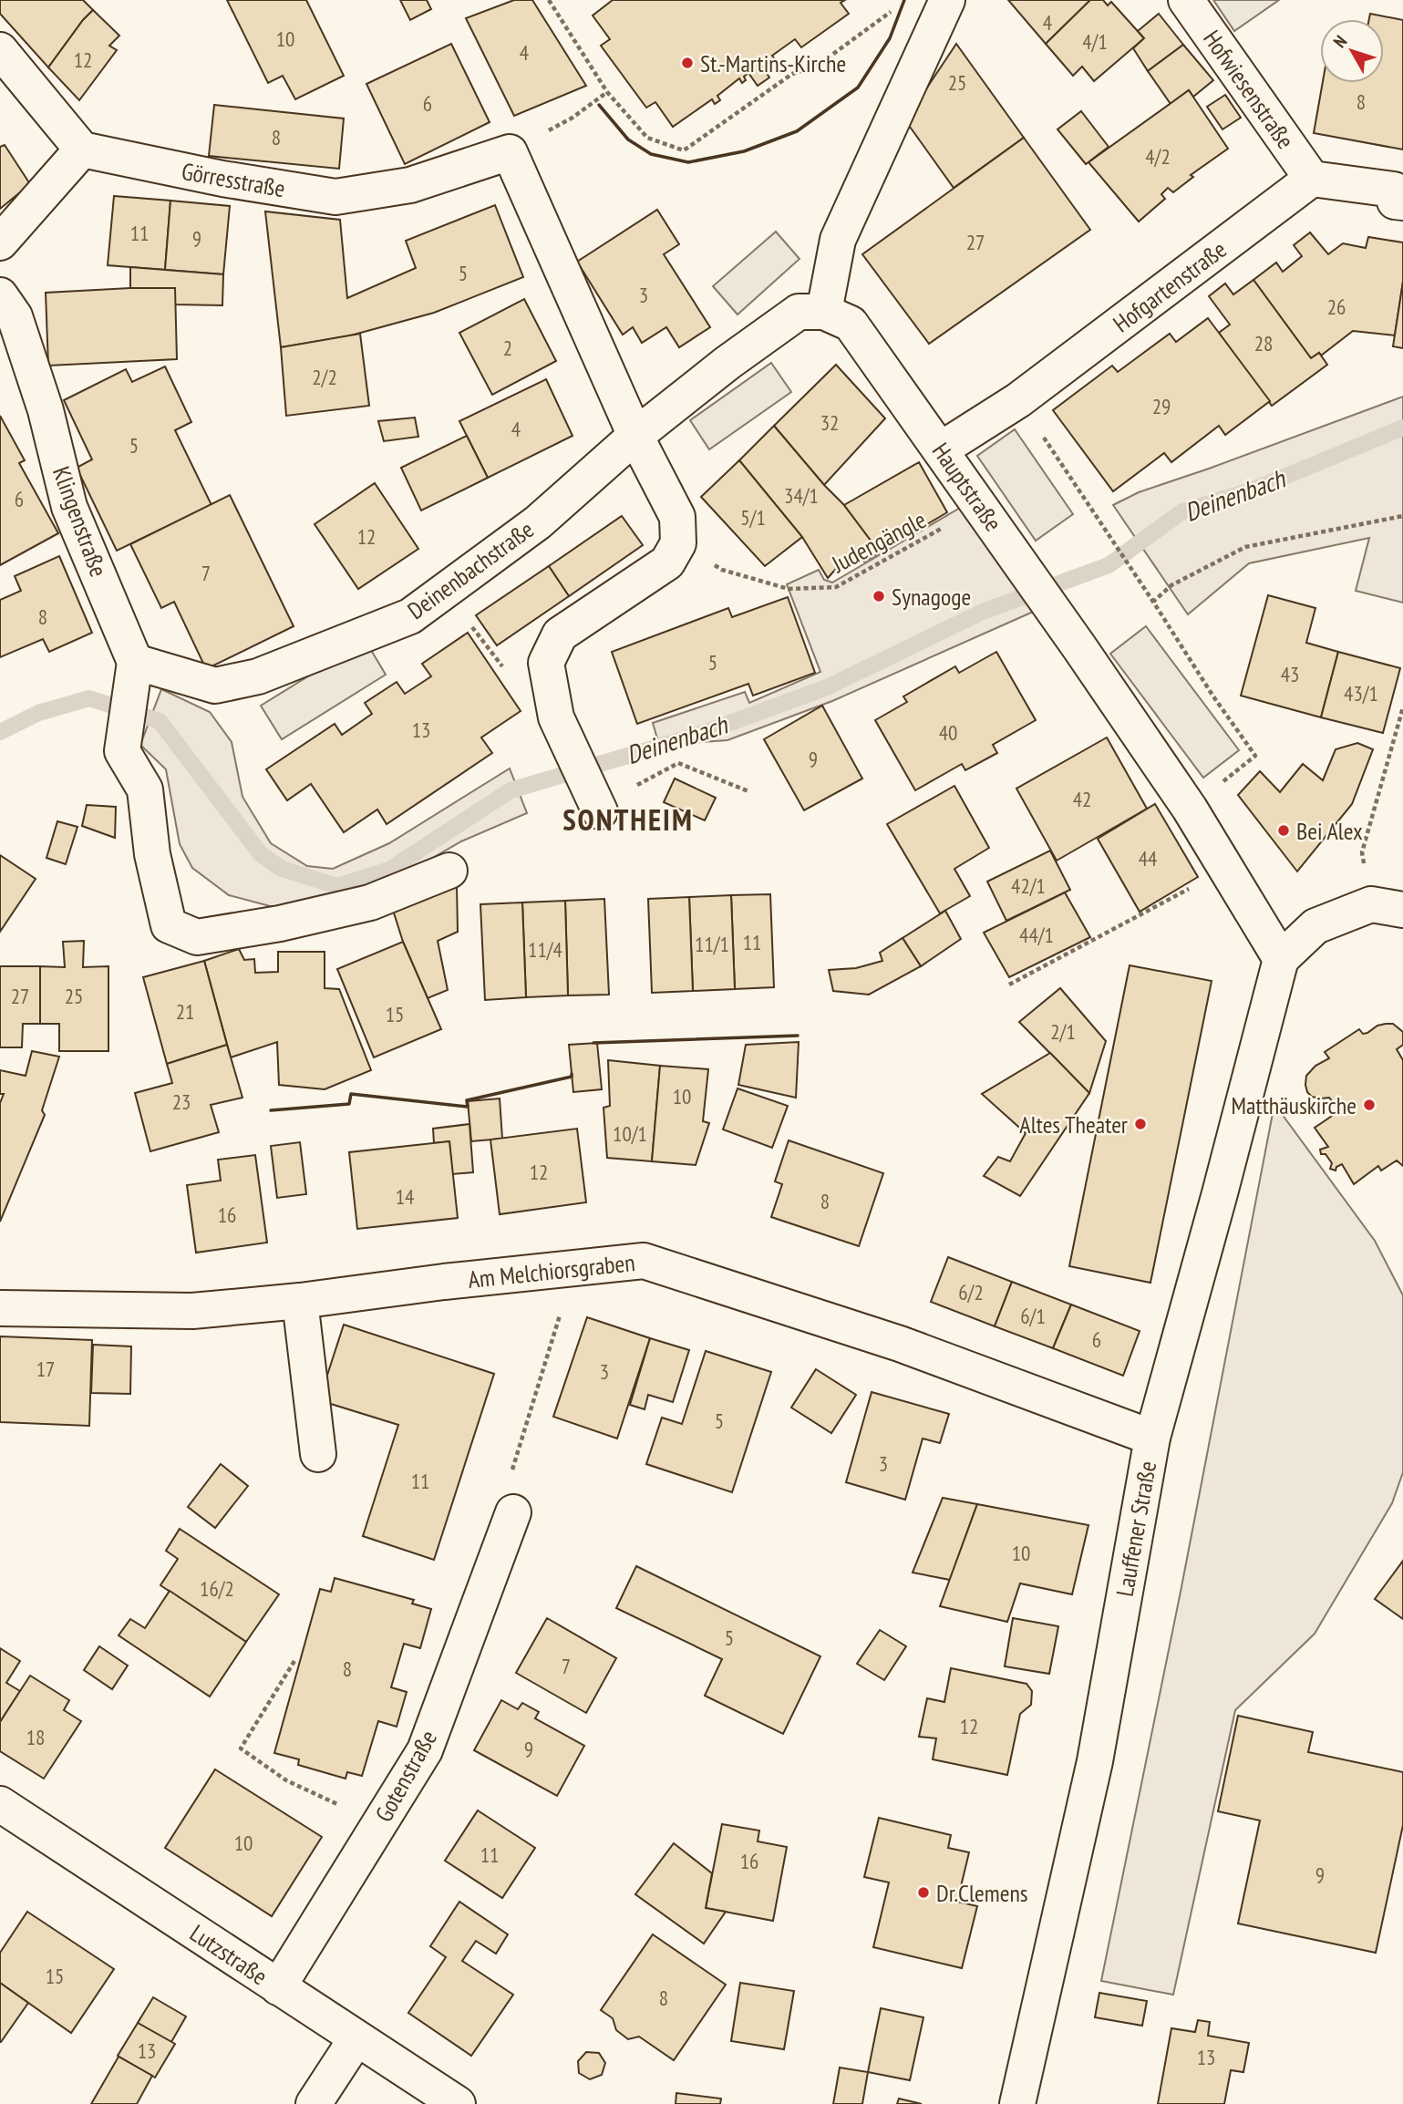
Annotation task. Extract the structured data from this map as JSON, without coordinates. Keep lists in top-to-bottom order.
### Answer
{
  "streets": {
    "street": [
      "Hofwiesenstraße",
      "Görresstraße",
      "Hofgartenstraße",
      "Hauptstraße",
      "Klingenstraße",
      "Deinenbachstraße",
      "Am Melchiorsgraben",
      "Lauffener Straße",
      "Gotenstraße",
      "Lutzstraße"
    ],
    "path": ["Judengängle"]
  },
  "crossings": [
    ["Hofwiesenstraße", "Hofgartenstraße"],
    ["Görresstraße", "Deinenbachstraße"],
    ["Hofgartenstraße", "Hauptstraße"],
    ["Hauptstraße", "Judengängle"],
    ["Hauptstraße", "Deinenbachstraße"],
    ["Hauptstraße", "Lauffener Straße"],
    ["Klingenstraße", "Deinenbachstraße"],
    ["Am Melchiorsgraben", "Lauffener Straße"],
    ["Gotenstraße", "Lutzstraße"]
  ],
  "districts": ["SONTHEIM"],
  "water": ["Deinenbach"],
  "places": [
    "St.-Martins-Kirche",
    "Synagoge",
    "Bei Alex",
    "Matthäuskirche",
    "Altes Theater",
    "Dr.Clemens"
  ],
  "house_numbers": [
    "4",
    "10",
    "4/1",
    "4",
    "12",
    "25",
    "8",
    "6",
    "8",
    "4/2",
    "11",
    "9",
    "27",
    "5",
    "3",
    "26",
    "28",
    "2",
    "2/2",
    "29",
    "32",
    "4",
    "5",
    "34/1",
    "6",
    "5/1",
    "12",
    "7",
    "8",
    "5",
    "43",
    "43/1",
    "13",
    "40",
    "9",
    "42",
    "44",
    "42/1",
    "44/1",
    "11",
    "11/1",
    "11/4",
    "27",
    "25",
    "21",
    "15",
    "2/1",
    "10",
    "23",
    "10/1",
    "12",
    "14",
    "8",
    "16",
    "6/2",
    "6/1",
    "6",
    "17",
    "3",
    "5",
    "3",
    "11",
    "10",
    "16/2",
    "5",
    "7",
    "8",
    "12",
    "18",
    "9",
    "10",
    "11",
    "16",
    "9",
    "15",
    "8",
    "13",
    "13"
  ],
  "north": "top left"
}
